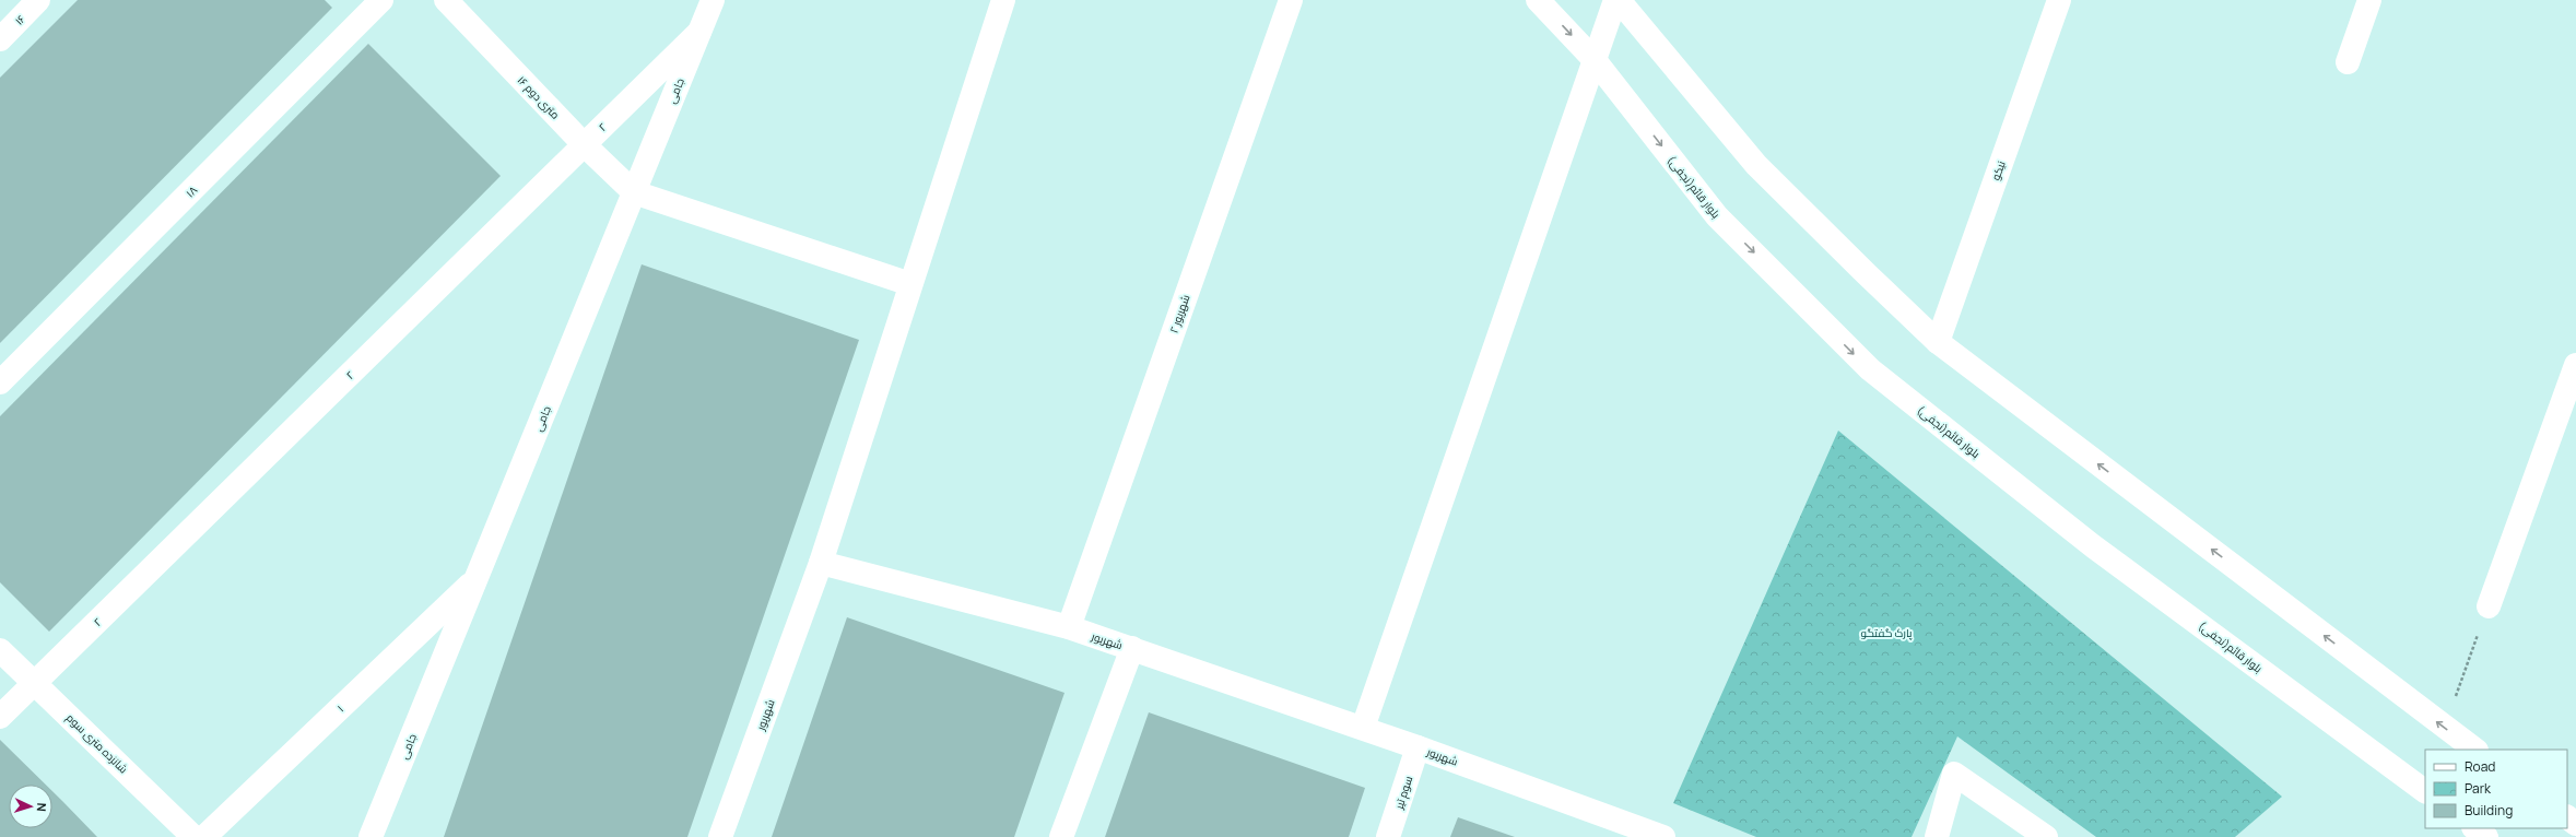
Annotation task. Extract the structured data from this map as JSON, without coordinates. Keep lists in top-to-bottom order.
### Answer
{
  "streets": {
    "street": [
      "۱۶",
      "جامی",
      "۱۶ متری دوم",
      "۲",
      "نیکو",
      "بلوار قائم(نجفی)",
      "۱۸",
      "شهریور ۲",
      "شهریور",
      "۱",
      "شانزده متری سوم",
      "سوم تیر"
    ]
  },
  "crossings": [
    ["جامی", "۱۶ متری دوم"],
    ["جامی", "۲"],
    ["جامی", "۱"],
    ["۱۶ متری دوم", "۲"],
    ["۲", "شانزده متری سوم"],
    ["شهریور ۲", "شهریور"],
    ["شهریور", "سوم تیر"]
  ],
  "parks": ["پارک گفتگو"],
  "legend": ["Road", "Park", "Building"],
  "north": "right"
}
